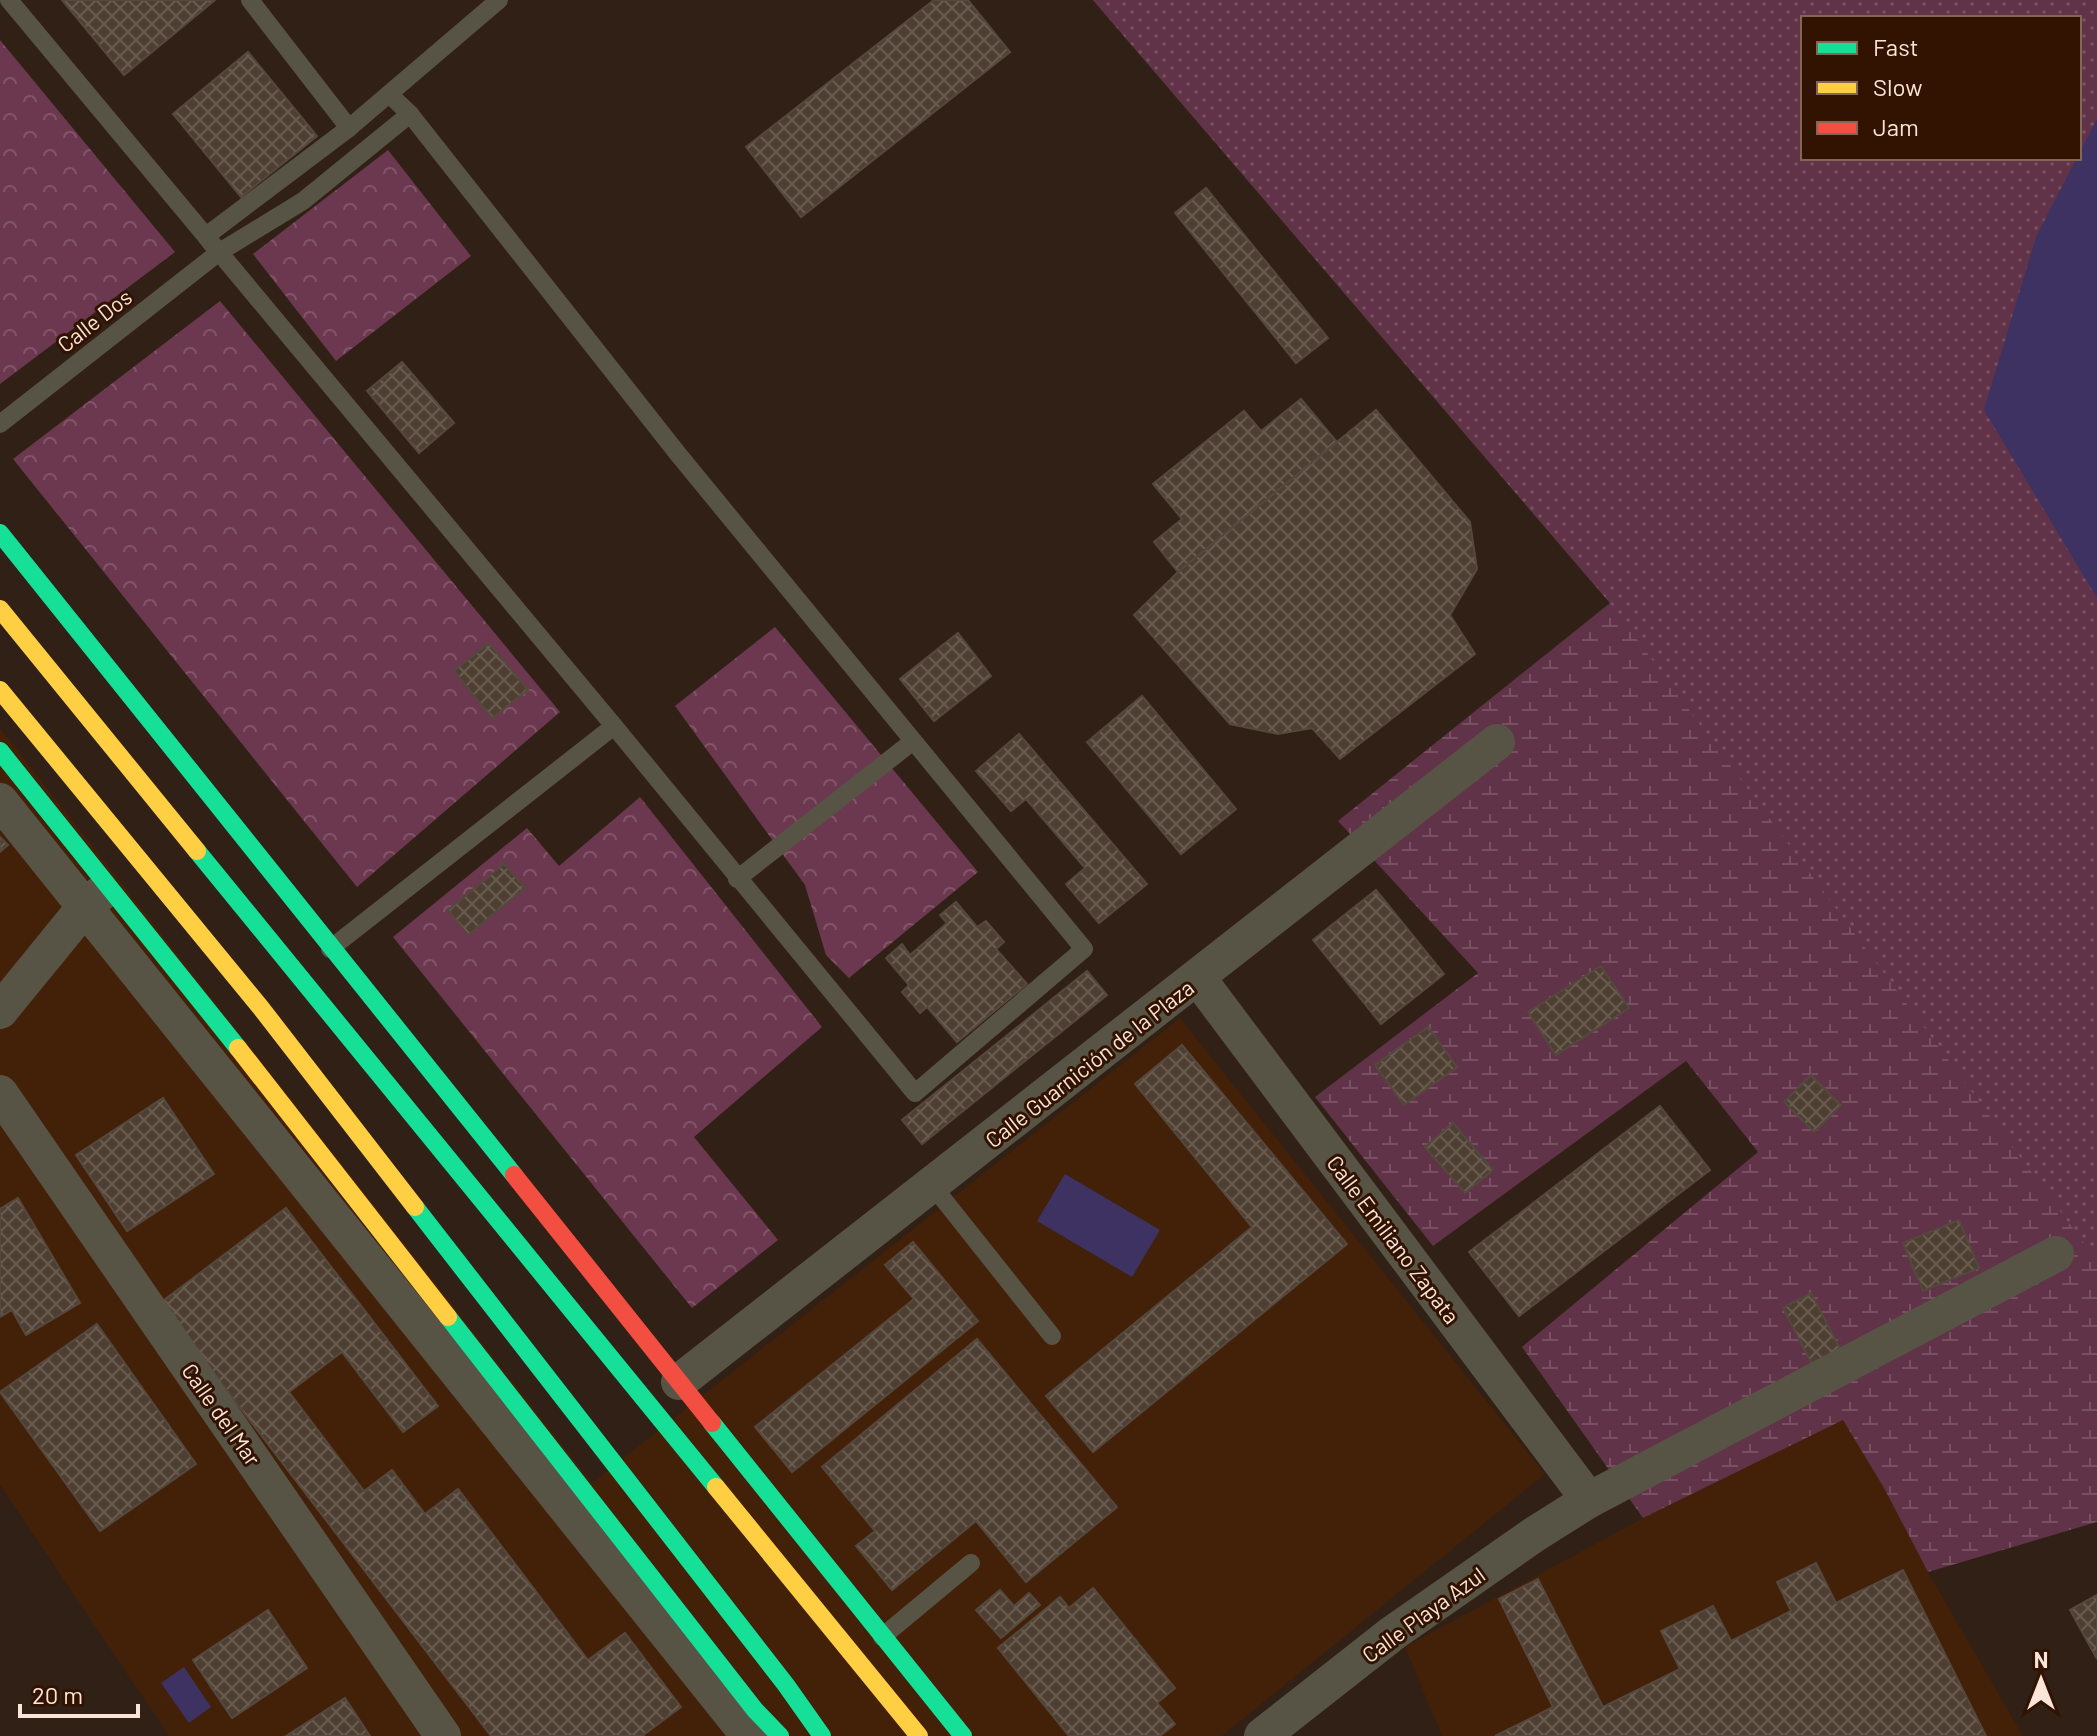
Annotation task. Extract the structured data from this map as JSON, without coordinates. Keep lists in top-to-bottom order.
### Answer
{
  "streets": {
    "street": [
      "Calle Guarnición de la Plaza",
      "Calle Emiliano Zapata",
      "Calle del Mar",
      "Calle Playa Azul"
    ],
    "lane": ["Calle Dos"]
  },
  "crossings": [
    ["Calle Guarnición de la Plaza", "Calle Emiliano Zapata"],
    ["Calle Emiliano Zapata", "Calle Playa Azul"]
  ],
  "legend": ["Fast", "Slow", "Jam"],
  "scale_bar": "20 m",
  "north": "top"
}
